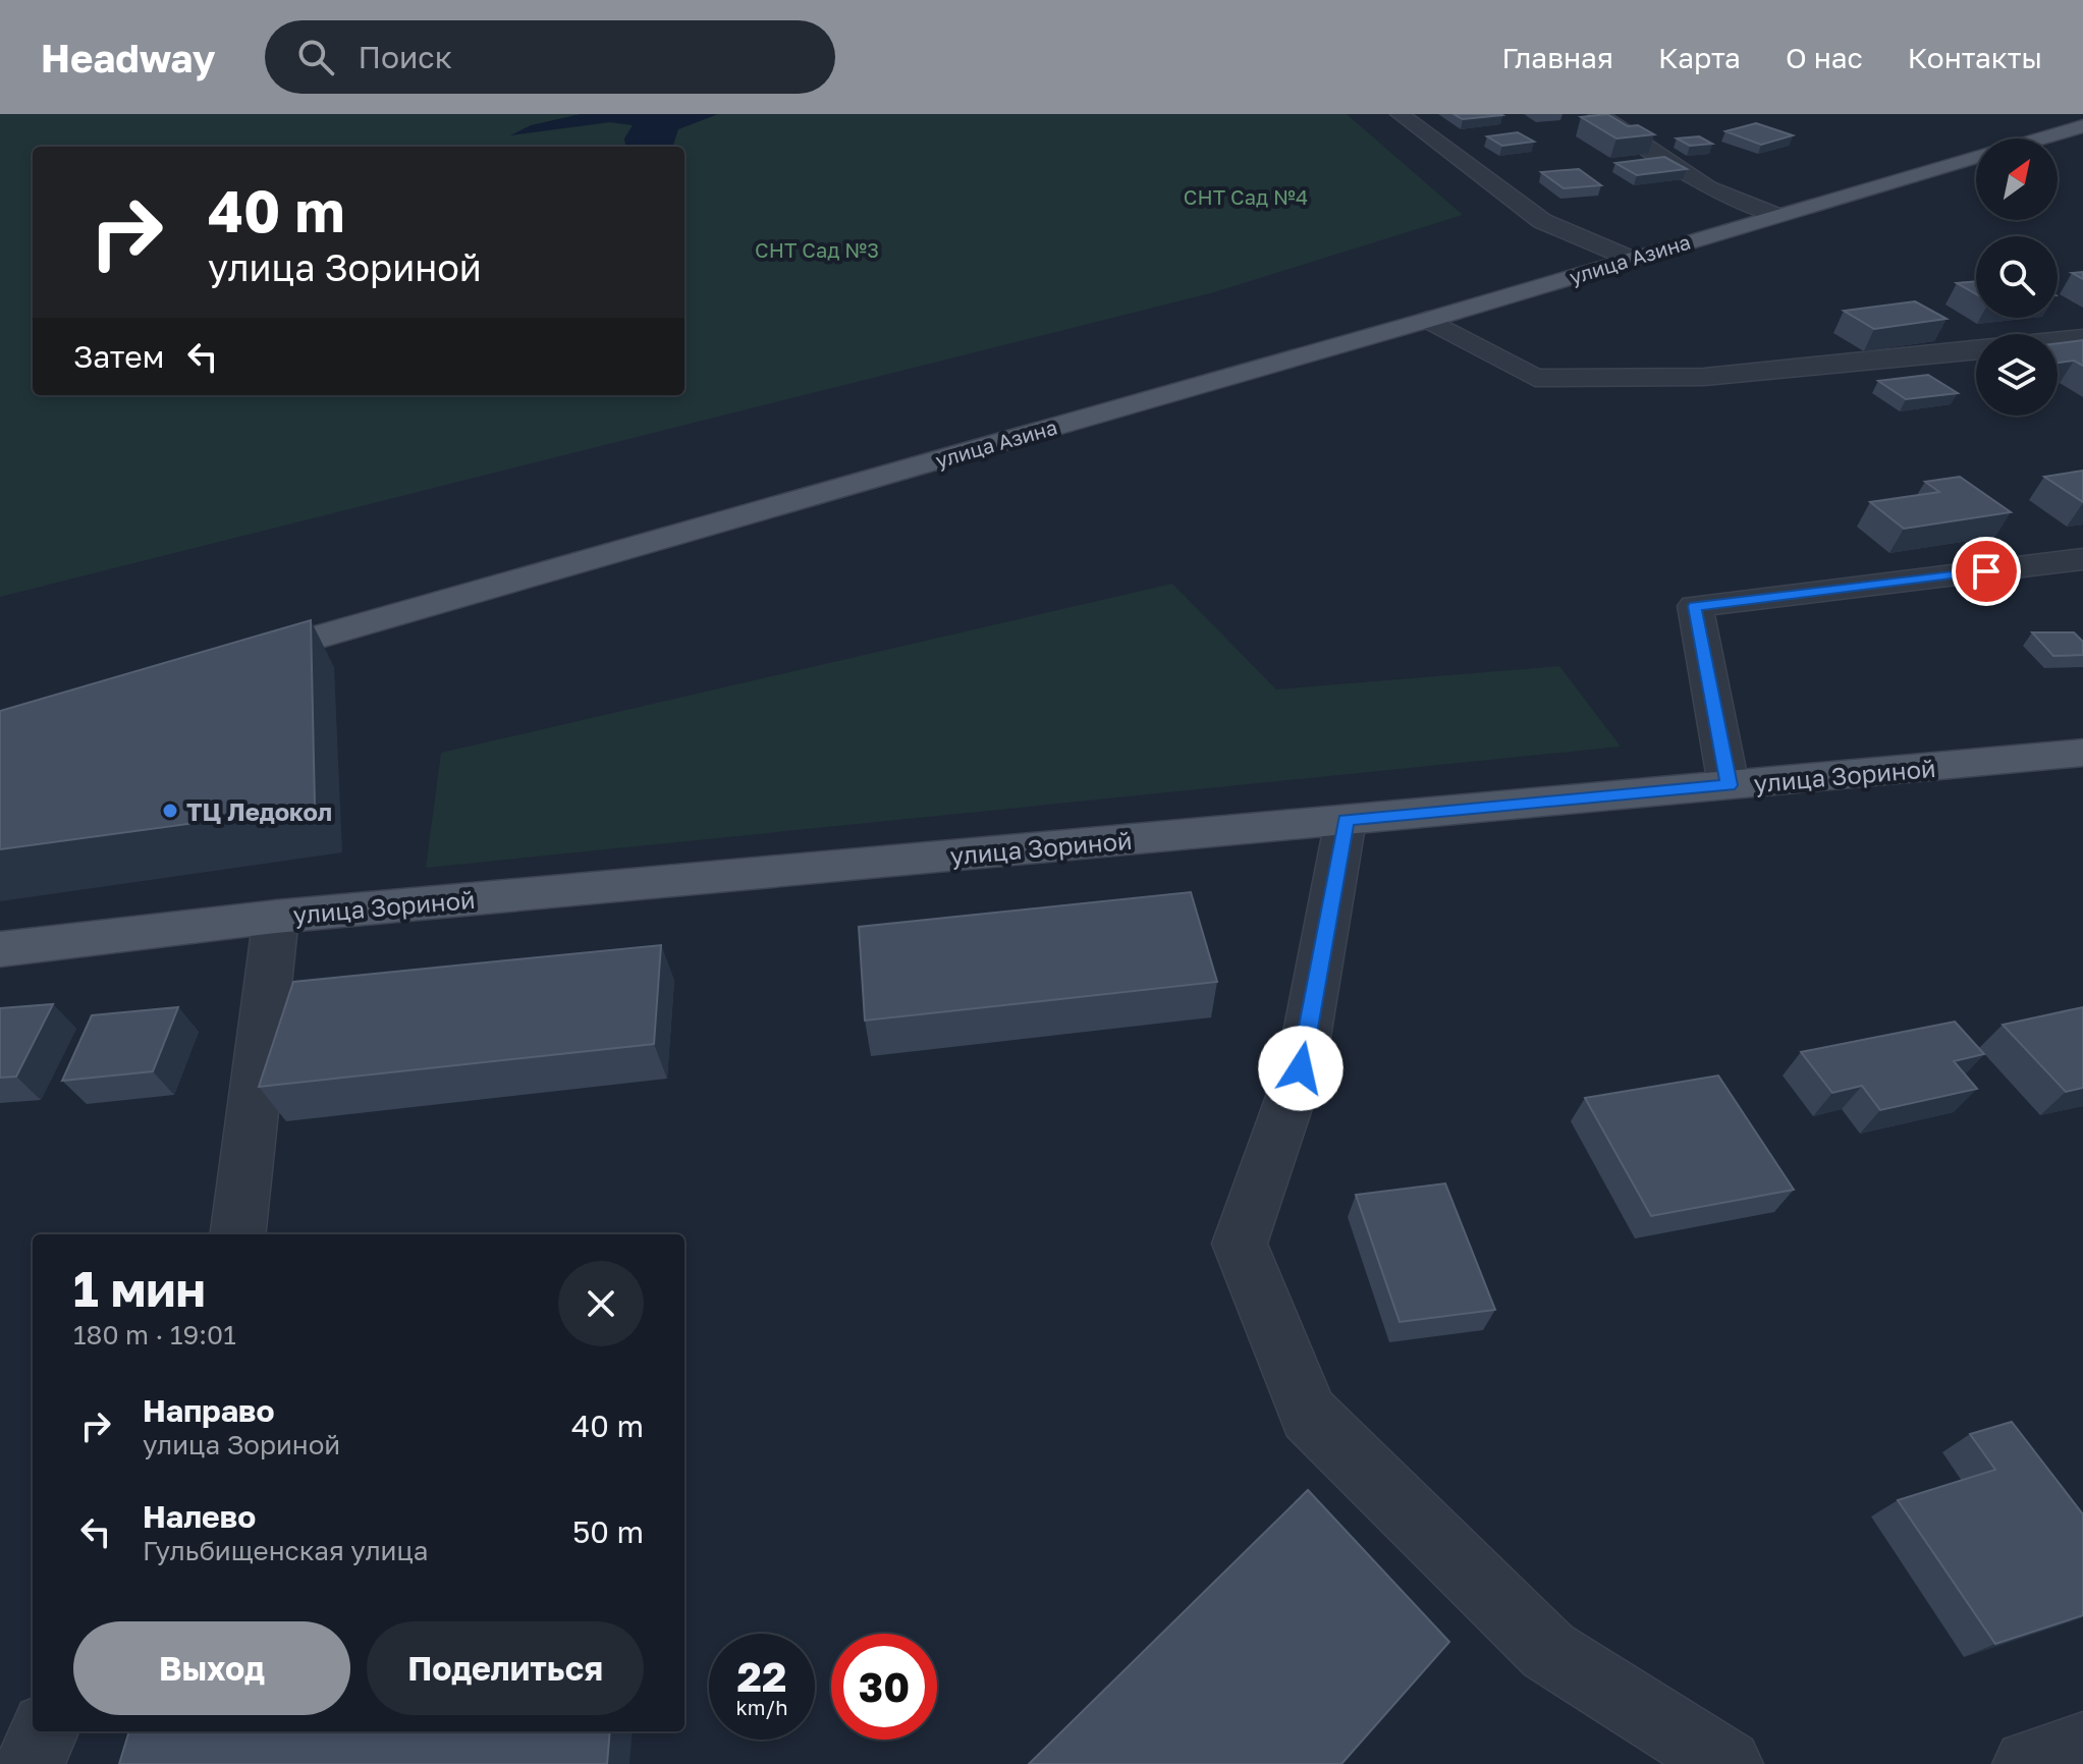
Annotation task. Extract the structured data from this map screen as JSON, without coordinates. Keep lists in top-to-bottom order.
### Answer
{
  "streets": {
    "main road": ["улица Азина", "улица Зориной"]
  },
  "parks": ["СНТ Сад №4", "СНТ Сад №3"],
  "places": ["ТЦ Ледокол"],
  "north": "top right",
  "page": {
    "header": "Headway",
    "search": "Поиск",
    "nav": [
      "Главная",
      "Карта",
      "О нас",
      "Контакты"
    ],
    "turn": ["40 m", "улица Зориной"],
    "then": "Затем",
    "heading": ["1 мин", "180 m · 19:01"],
    "list": [
      {
        "name": "Направо",
        "note": "улица Зориной",
        "value": "40 m"
      },
      {
        "name": "Налево",
        "note": "Гульбищенская улица",
        "value": "50 m"
      }
    ],
    "buttons": ["Выход", "Поделиться"],
    "speed": "22 km/h",
    "limit": "30"
  }
}
